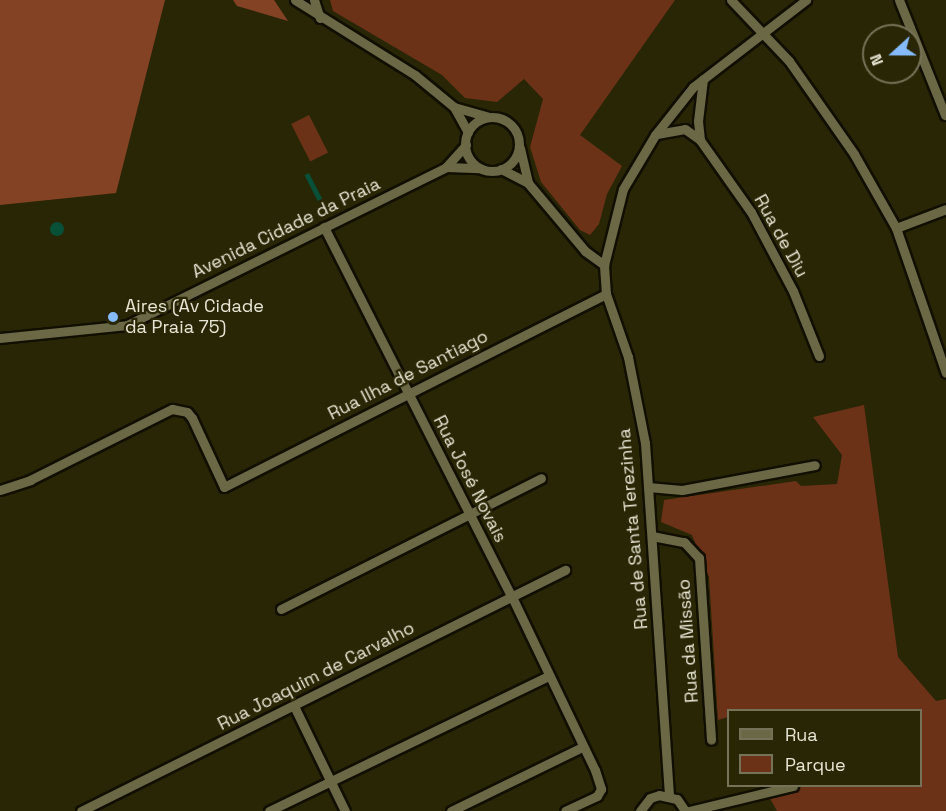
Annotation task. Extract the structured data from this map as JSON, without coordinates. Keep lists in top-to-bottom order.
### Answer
{
  "streets": {
    "street": [
      "Avenida Cidade da Praia",
      "Rua de Diu",
      "Rua Ilha de Santiago",
      "Rua José Novais",
      "Rua de Santa Terezinha",
      "Rua da Missão",
      "Rua Joaquim de Carvalho"
    ]
  },
  "crossings": [
    ["Avenida Cidade da Praia", "Rua José Novais"],
    ["Rua Ilha de Santiago", "Rua José Novais"],
    ["Rua Ilha de Santiago", "Rua de Santa Terezinha"],
    ["Rua José Novais", "Rua Joaquim de Carvalho"],
    ["Rua de Santa Terezinha", "Rua da Missão"]
  ],
  "places": ["Aires (Av Cidade da Praia 75)"],
  "legend": ["Rua", "Parque"],
  "north": "left"
}
